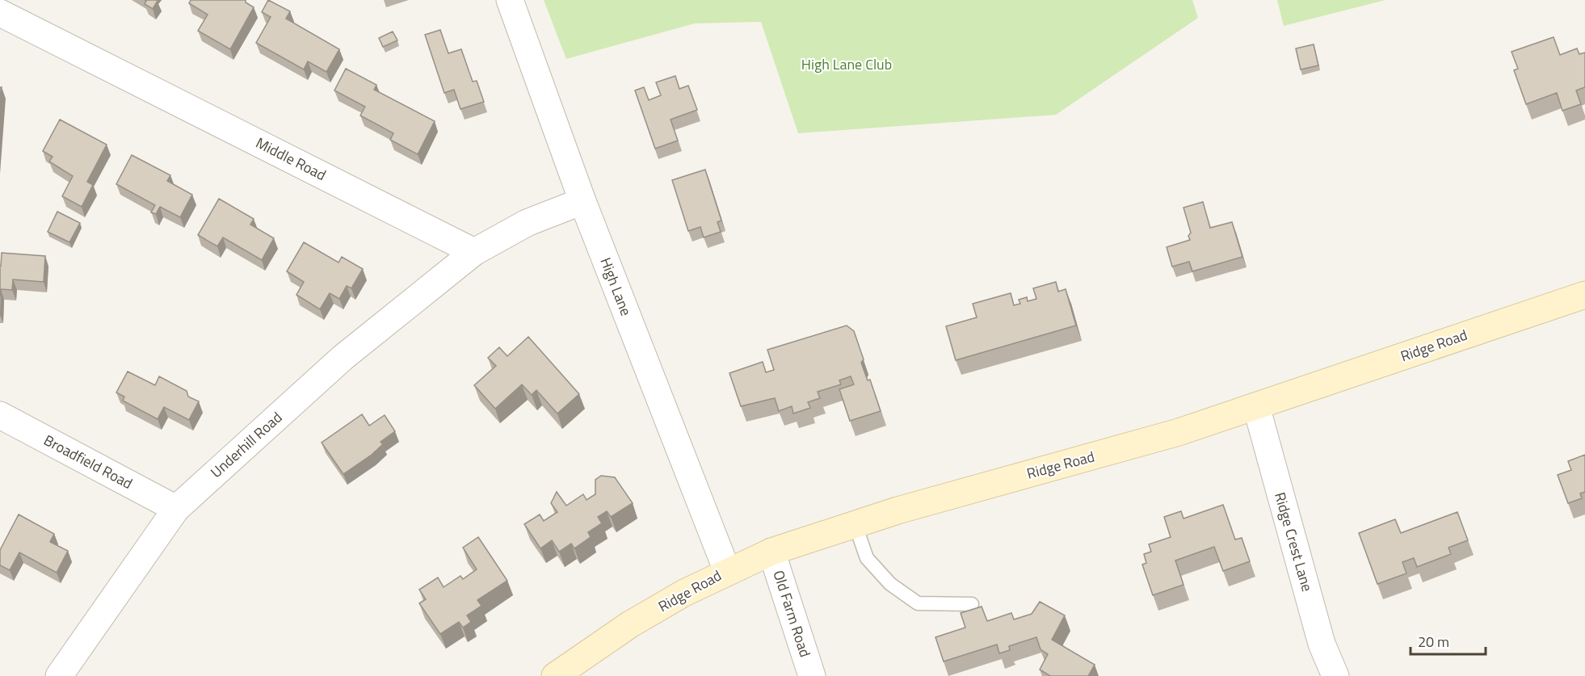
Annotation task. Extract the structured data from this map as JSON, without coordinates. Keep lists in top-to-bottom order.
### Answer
{
  "streets": {
    "main road": ["Ridge Road"],
    "street": [
      "Middle Road",
      "High Lane",
      "Underhill Road",
      "Broadfield Road",
      "Ridge Crest Lane",
      "Old Farm Road"
    ]
  },
  "crossings": [
    ["Middle Road", "Underhill Road"],
    ["High Lane", "Ridge Road"],
    ["Ridge Road", "Ridge Crest Lane"],
    ["Ridge Road", "Old Farm Road"],
    ["Underhill Road", "Broadfield Road"]
  ],
  "parks": ["High Lane Club"],
  "scale_bar": "20 m"
}
